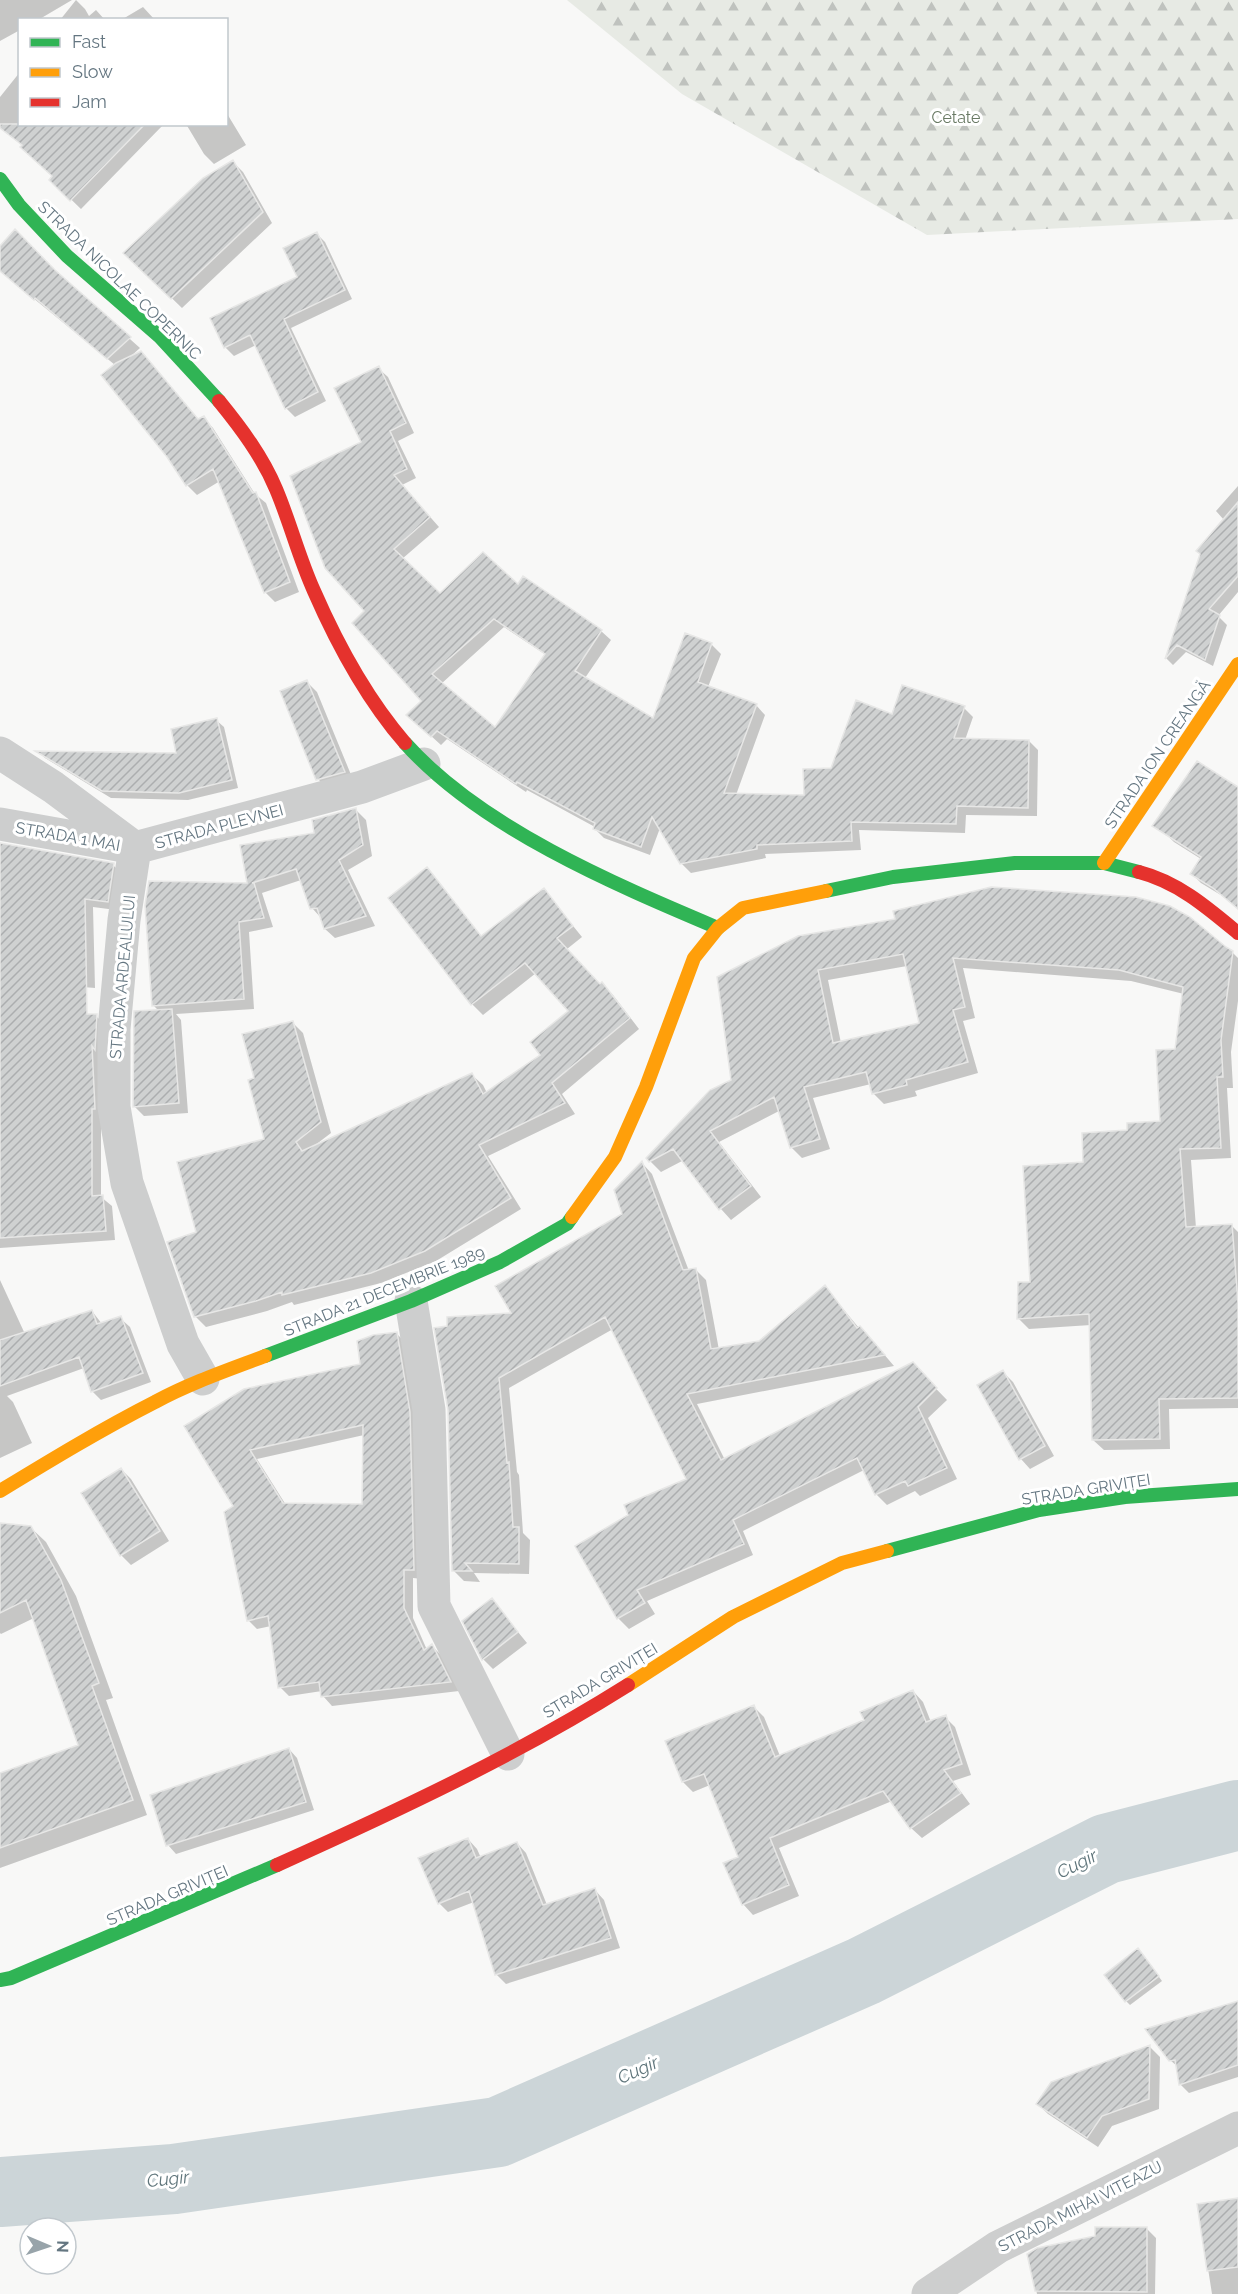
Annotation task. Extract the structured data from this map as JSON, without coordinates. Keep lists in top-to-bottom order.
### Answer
{
  "streets": {
    "main road": [
      "STRADA NICOLAE COPERNIC",
      "STRADA ION CREANGĂ",
      "STRADA 21 DECEMBRIE 1989",
      "STRADA GRIVIȚEI"
    ],
    "street": [
      "STRADA PLEVNEI",
      "STRADA 1 MAI",
      "STRADA ARDEALULUI",
      "STRADA MIHAI VITEAZU"
    ]
  },
  "crossings": [
    ["STRADA NICOLAE COPERNIC", "STRADA PLEVNEI"],
    ["STRADA NICOLAE COPERNIC", "STRADA 21 DECEMBRIE 1989"],
    ["STRADA ION CREANGĂ", "STRADA 21 DECEMBRIE 1989"],
    ["STRADA PLEVNEI", "STRADA 1 MAI"],
    ["STRADA PLEVNEI", "STRADA ARDEALULUI"],
    ["STRADA 1 MAI", "STRADA ARDEALULUI"],
    ["STRADA ARDEALULUI", "STRADA 21 DECEMBRIE 1989"]
  ],
  "water": ["Cugir"],
  "parks": ["Cetate"],
  "legend": ["Fast", "Slow", "Jam"],
  "north": "right"
}
